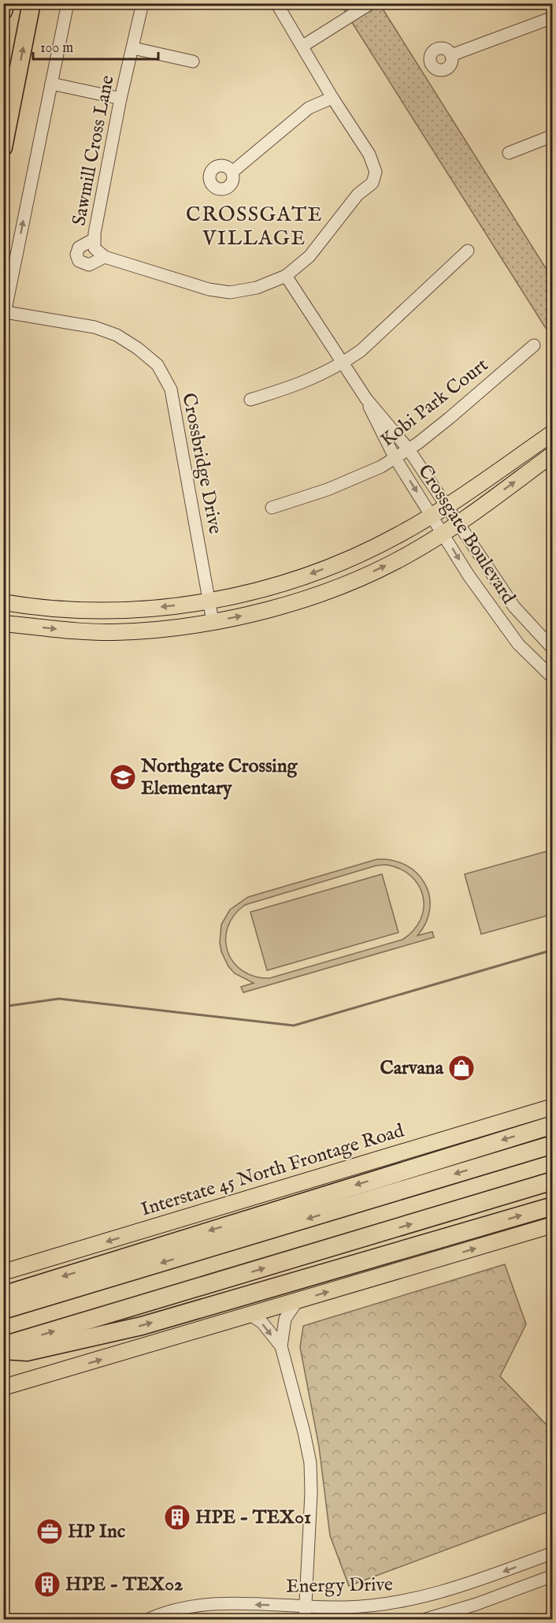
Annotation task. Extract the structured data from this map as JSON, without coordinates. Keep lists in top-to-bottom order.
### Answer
{
  "streets": {
    "main road": ["Interstate 45 North Frontage Road"],
    "street": [
      "Sawmill Cross Lane",
      "Kobi Park Court",
      "Crossbridge Drive",
      "Crossgate Boulevard",
      "Energy Drive"
    ]
  },
  "crossings": [
    ["Kobi Park Court", "Crossgate Boulevard"]
  ],
  "districts": ["CROSSGATE VILLAGE"],
  "places": {
    "school or university": ["Northgate Crossing Elementary"],
    "shop": ["Carvana"],
    "building": ["HPE - TEX01", "HPE - TEX02"],
    "office": ["HP Inc"]
  },
  "scale_bar": "100 m"
}
